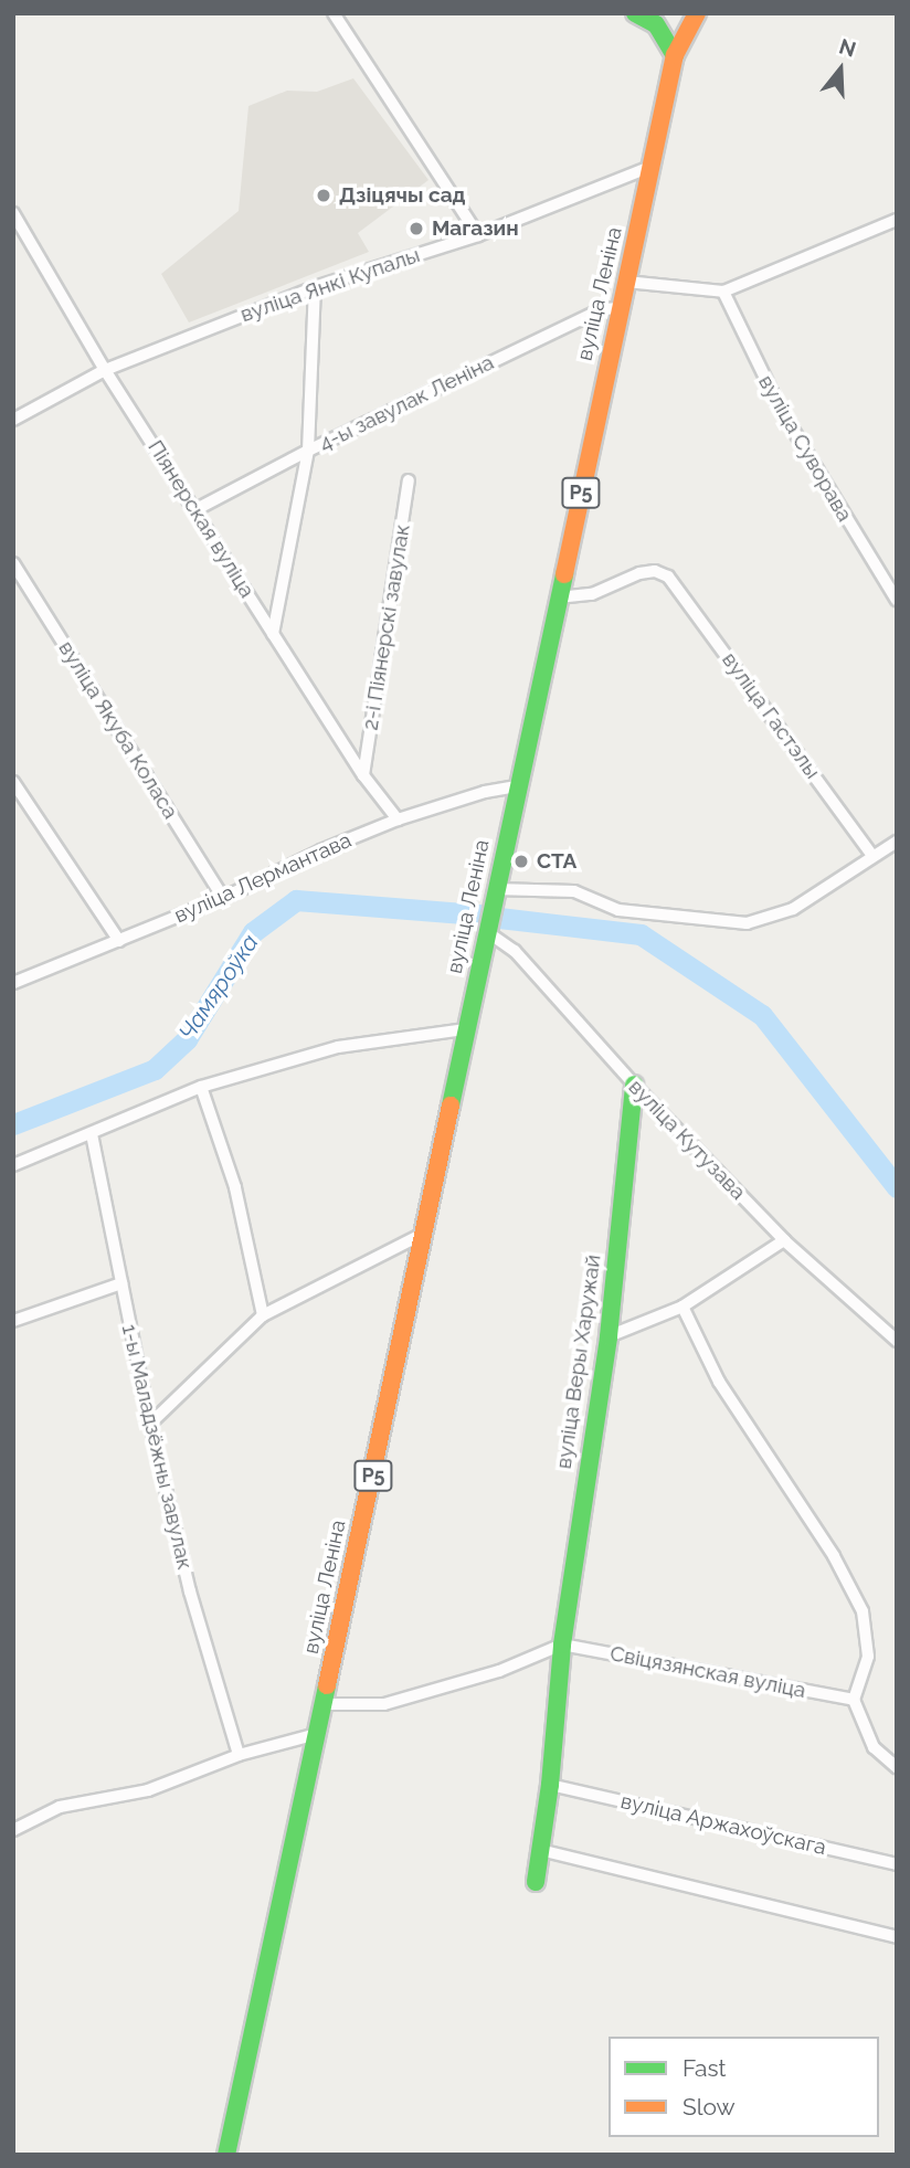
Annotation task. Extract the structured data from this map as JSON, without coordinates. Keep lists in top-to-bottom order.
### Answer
{
  "streets": {
    "main road": ["вуліца Леніна", "Р5", "вуліца Веры Харужай"],
    "street": [
      "вуліца Янкі Купалы",
      "4-ы завулак Леніна",
      "вуліца Суворава",
      "Піянерская вуліца",
      "2-і Піянерскі завулак",
      "вуліца Гастэлы",
      "вуліца Якуба Коласа",
      "вуліца Лермантава",
      "вуліца Кутузава",
      "1-ы Маладзёжны завулак",
      "Свіцязянская вуліца",
      "вуліца Аржахоўскага"
    ]
  },
  "crossings": [
    ["вуліца Янкі Купалы", "вуліца Леніна"],
    ["вуліца Янкі Купалы", "Піянерская вуліца"],
    ["вуліца Леніна", "4-ы завулак Леніна"],
    ["вуліца Леніна", "вуліца Гастэлы"],
    ["вуліца Леніна", "вуліца Лермантава"],
    ["вуліца Леніна", "вуліца Кутузава"],
    ["4-ы завулак Леніна", "Піянерская вуліца"],
    ["Піянерская вуліца", "2-і Піянерскі завулак"],
    ["Піянерская вуліца", "вуліца Лермантава"],
    ["вуліца Якуба Коласа", "вуліца Лермантава"],
    ["вуліца Кутузава", "вуліца Веры Харужай"],
    ["вуліца Веры Харужай", "Свіцязянская вуліца"],
    ["вуліца Веры Харужай", "вуліца Аржахоўскага"]
  ],
  "water": ["Чамяроўка"],
  "places": ["Дзіцячы сад", "Магазин", "СТА"],
  "legend": ["Fast", "Slow"],
  "north": "top"
}
